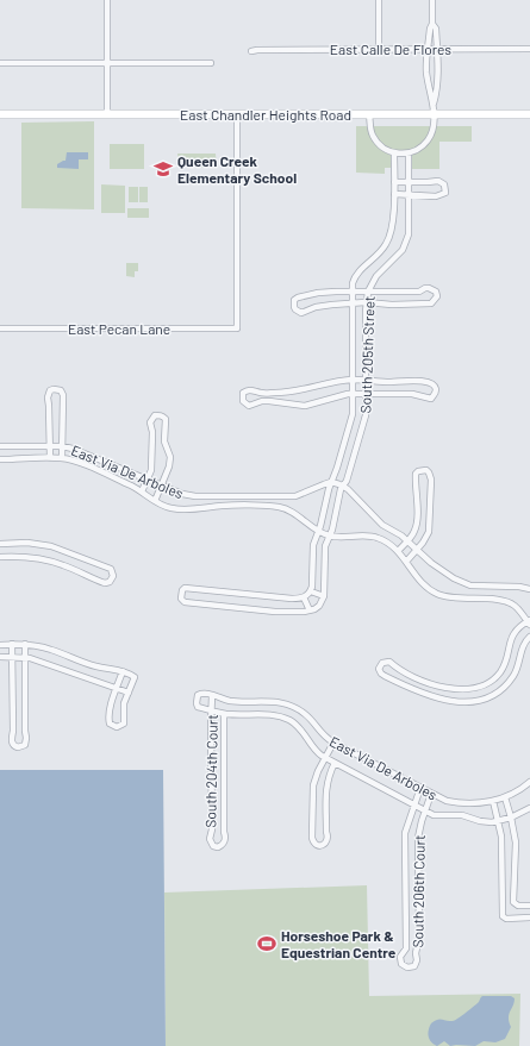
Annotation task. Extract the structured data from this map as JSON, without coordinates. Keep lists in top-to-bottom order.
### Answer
{
  "streets": {
    "main road": ["East Chandler Heights Road"],
    "street": [
      "East Calle De Flores",
      "East Pecan Lane",
      "South 205th Street",
      "East Via De Arboles",
      "South 204th Court",
      "South 206th Court"
    ]
  },
  "crossings": [
    ["East Chandler Heights Road", "East Pecan Lane"],
    ["South 205th Street", "East Via De Arboles"],
    ["East Via De Arboles", "South 204th Court"],
    ["East Via De Arboles", "South 206th Court"]
  ],
  "places": {
    "school or university": ["Queen Creek Elementary School"],
    "sports": ["Horseshoe Park & Equestrian Centre"]
  }
}
